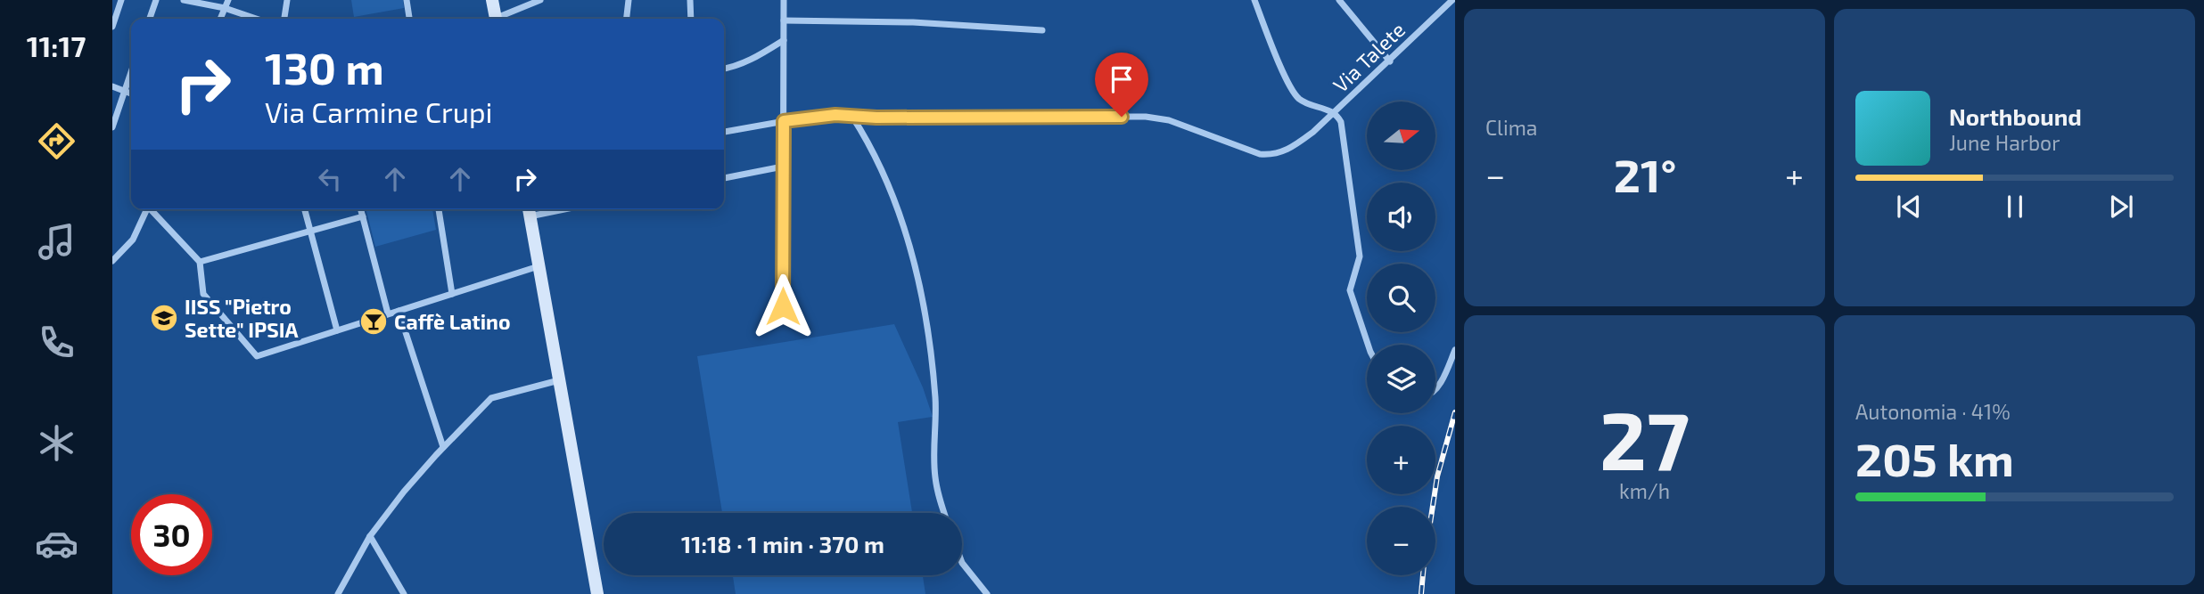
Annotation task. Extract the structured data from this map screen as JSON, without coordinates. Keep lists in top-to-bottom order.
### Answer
{
  "streets": {
    "street": ["Via Talete"]
  },
  "places": {
    "school or university": ["IISS \"Pietro Sette\" IPSIA"],
    "bar": ["Caffè Latino"]
  },
  "north": "right",
  "page": {
    "tabs": "11:17",
    "tile": [
      "Clima",
      ["27", "km/h"],
      ["Autonomia · 41%", "205 km"]
    ],
    "turn": ["130 m", "Via Carmine Crupi"],
    "song": ["Northbound", "June Harbor"],
    "map_buttons": ["+", "−"],
    "heat": ["−", "21°", "+"],
    "limit": "30",
    "trip": "11:18 · 1 min · 370 m"
  }
}
